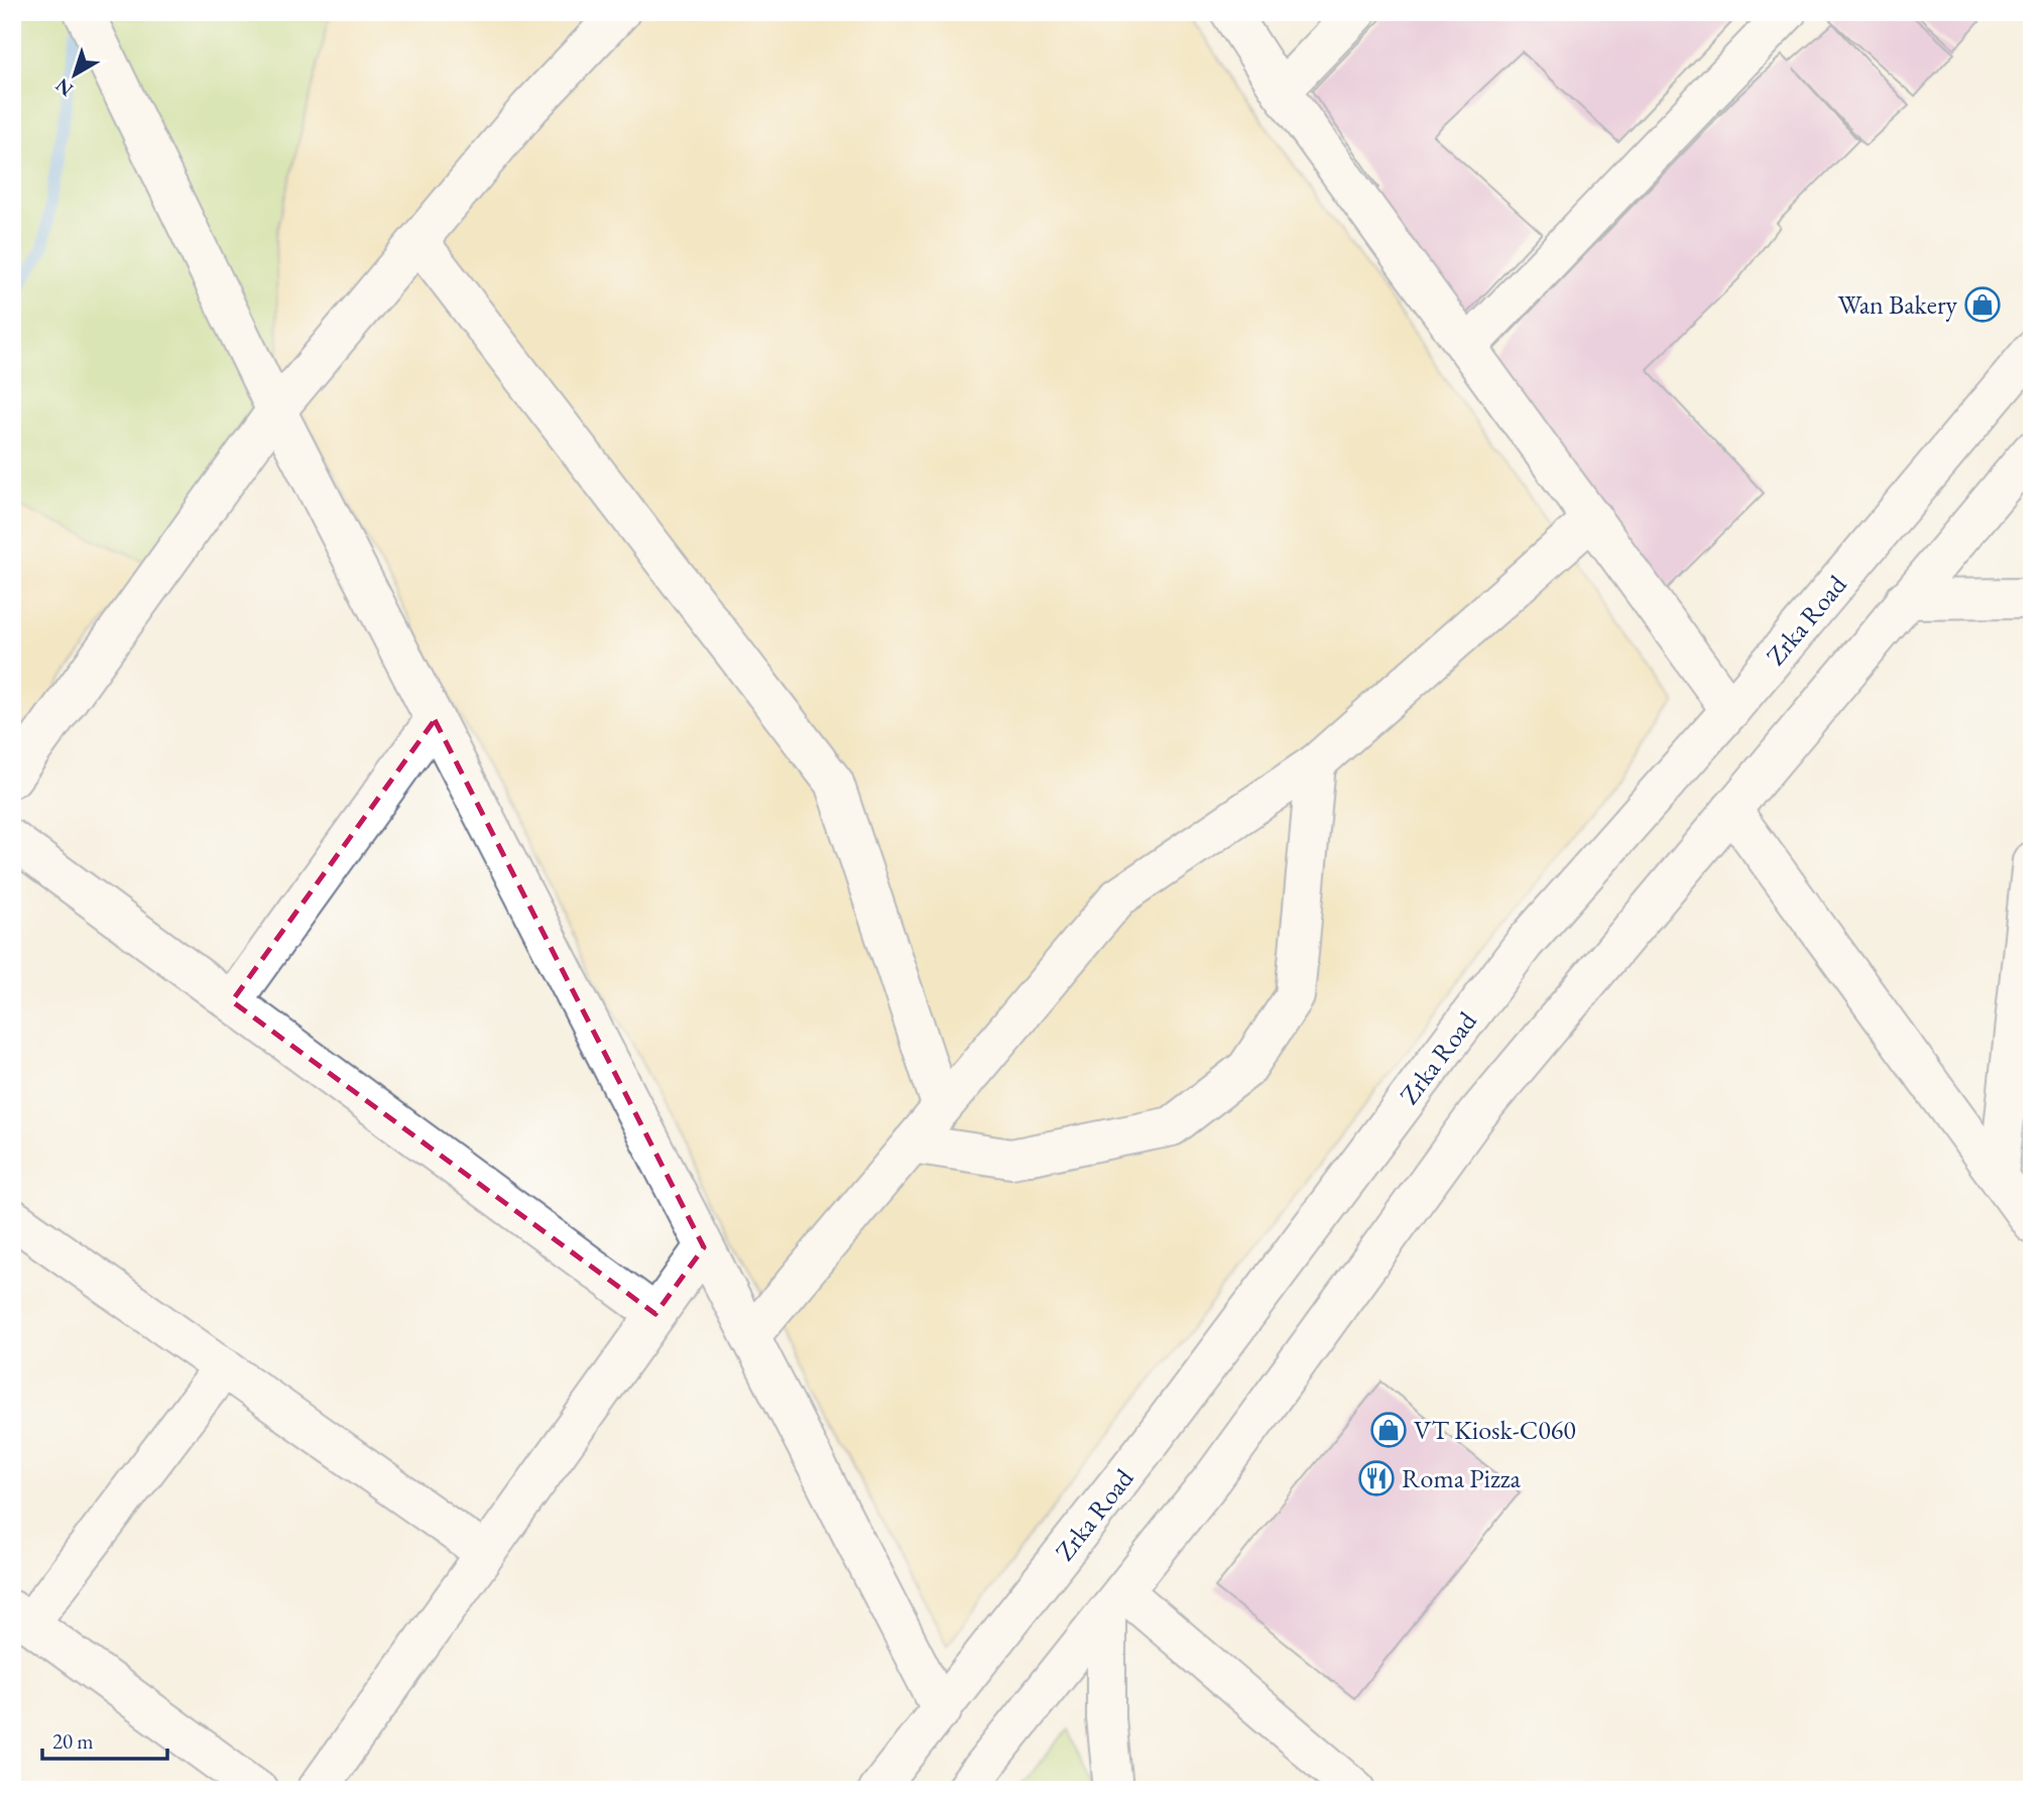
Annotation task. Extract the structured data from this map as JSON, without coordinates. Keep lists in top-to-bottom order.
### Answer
{
  "streets": {
    "street": ["Zrka Road"]
  },
  "places": {
    "shop": ["Wan Bakery", "VT Kiosk-C060"],
    "restaurant": ["Roma Pizza"]
  },
  "scale_bar": "20 m",
  "north": "bottom left"
}
